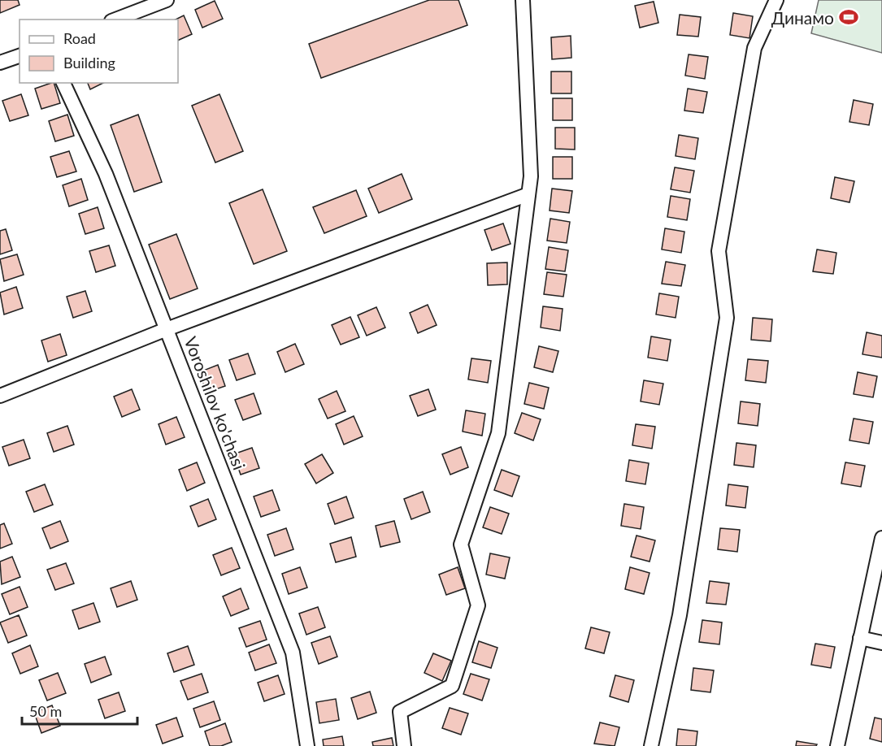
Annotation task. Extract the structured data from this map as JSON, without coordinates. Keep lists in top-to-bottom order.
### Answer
{
  "streets": {
    "street": ["Voroshilov ko'chasi"]
  },
  "places": {
    "sports": ["Динамо"]
  },
  "legend": ["Road", "Building"],
  "scale_bar": "50 m"
}
